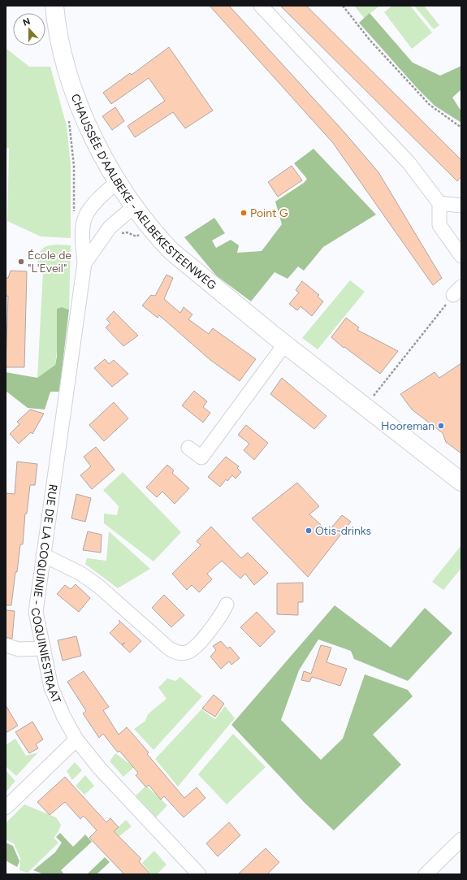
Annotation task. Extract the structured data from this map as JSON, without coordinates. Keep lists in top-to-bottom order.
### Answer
{
  "streets": {
    "main road": ["CHAUSSÉE D'AALBEKE - AELBEKESTEENWEG"],
    "street": ["RUE DE LA COQUINIE - COQUINIESTRAAT"]
  },
  "crossings": [
    ["CHAUSSÉE D'AALBEKE - AELBEKESTEENWEG", "RUE DE LA COQUINIE - COQUINIESTRAAT"]
  ],
  "places": [
    "Point G",
    "École de \"L'Eveil\"",
    "Hooreman",
    "Otis-drinks"
  ],
  "north": "top"
}
